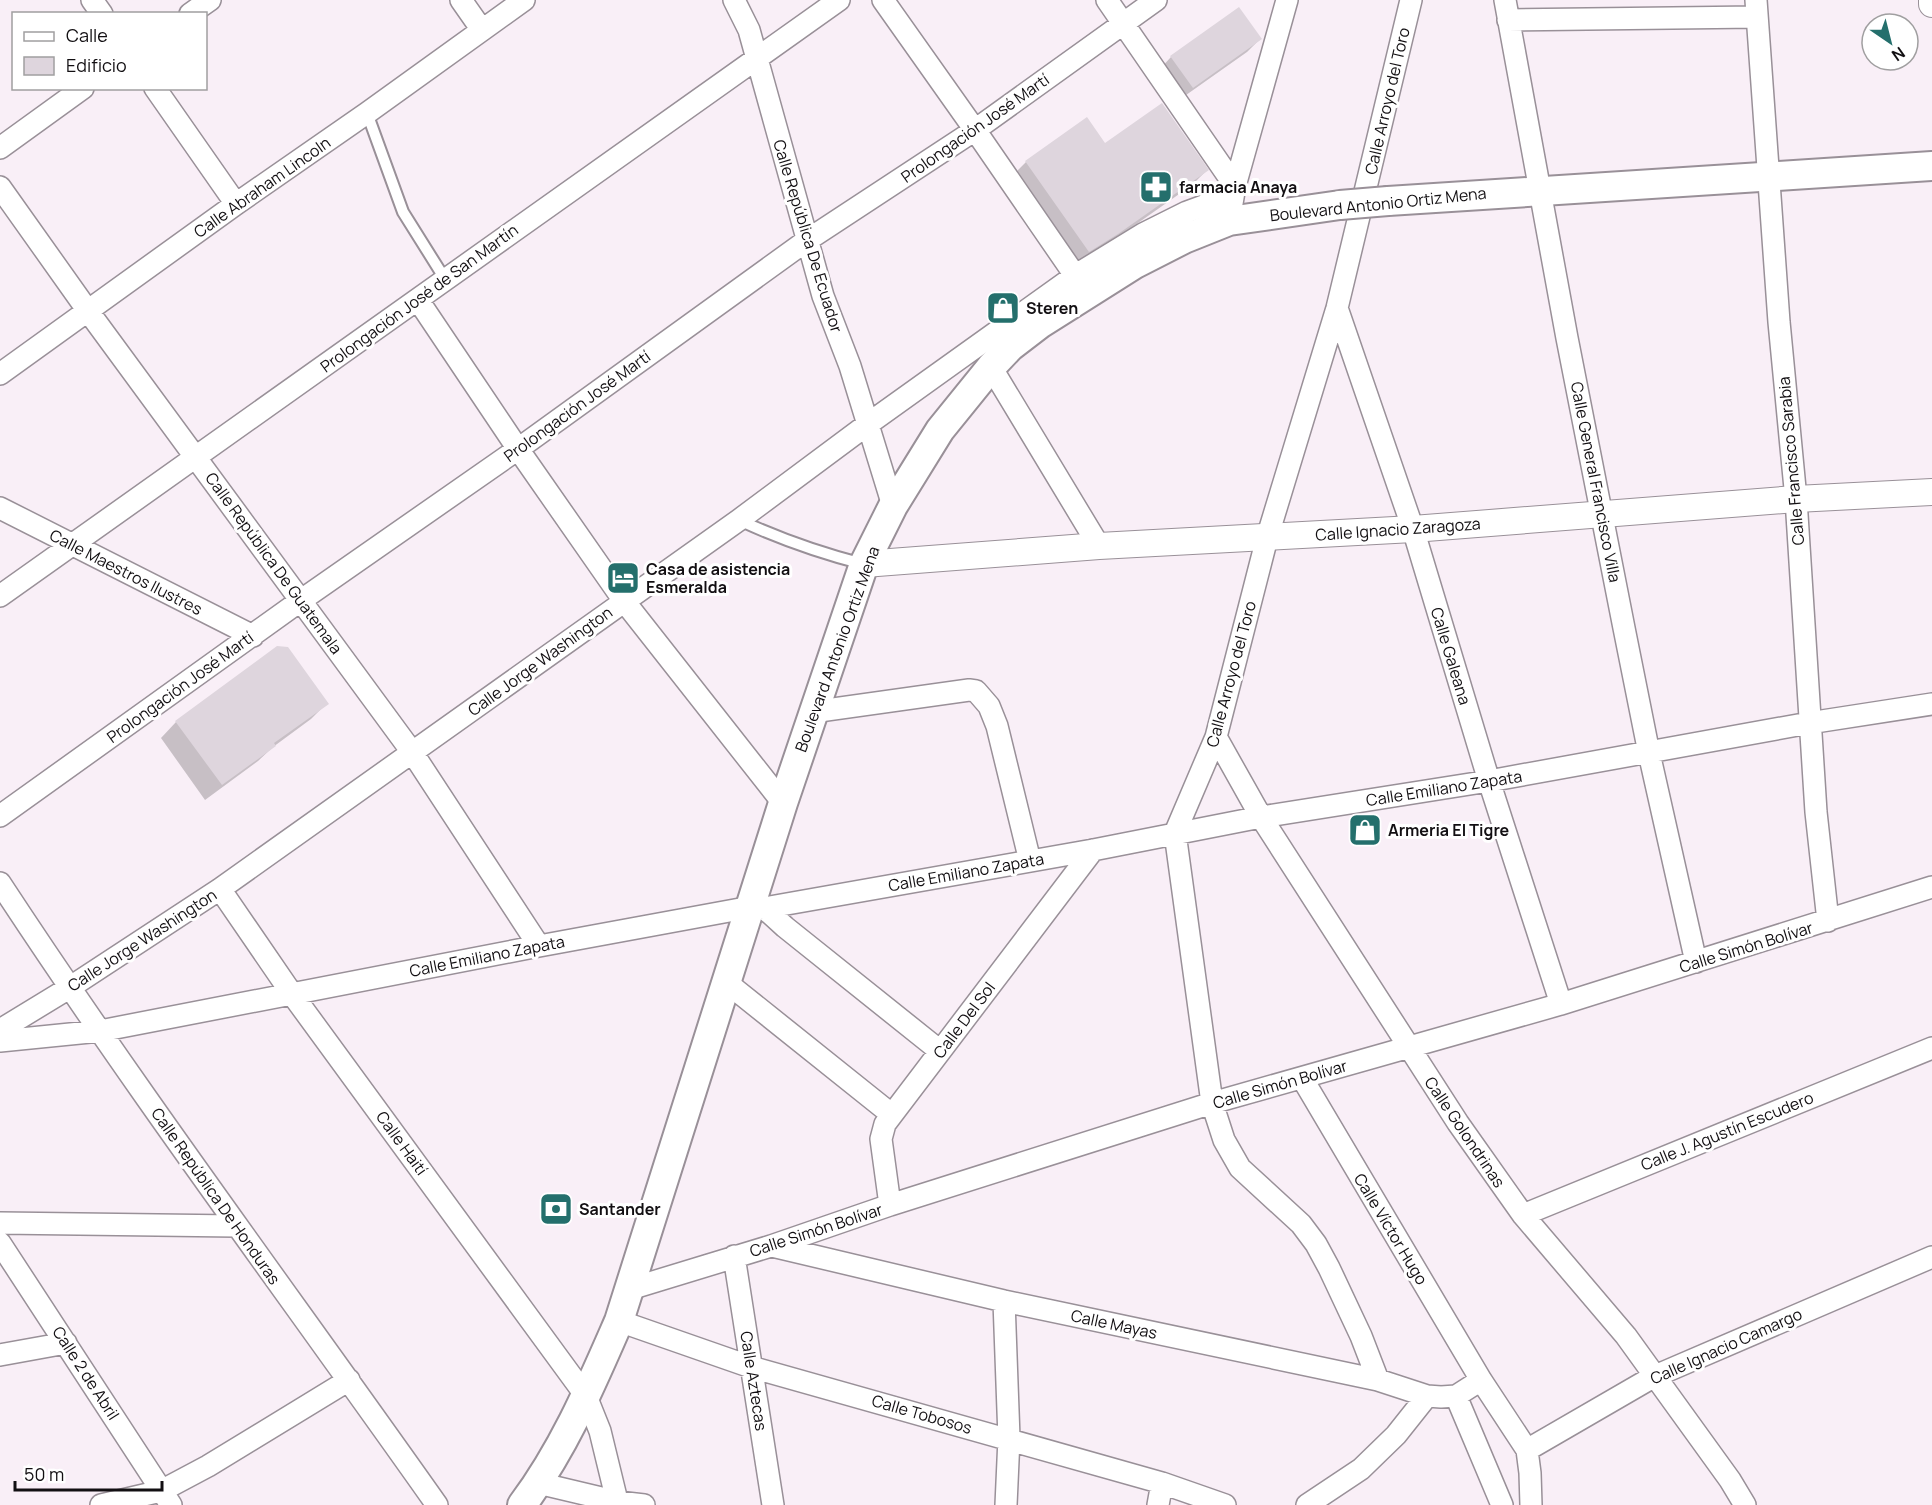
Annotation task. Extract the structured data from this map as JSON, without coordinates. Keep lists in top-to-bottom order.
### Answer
{
  "streets": {
    "main road": ["Boulevard Antonio Ortiz Mena"],
    "street": [
      "Calle Arroyo del Toro",
      "Prolongación José Martí",
      "Calle Abraham Lincoln",
      "Calle República De Ecuador",
      "Prolongación José de San Martín",
      "Calle Francisco Sarabia",
      "Calle General Francisco Villa",
      "Calle Ignacio Zaragoza",
      "Calle República De Guatemala",
      "Calle Maestros Ilustres",
      "Calle Galeana",
      "Calle Jorge Washington",
      "Calle Emiliano Zapata",
      "Calle Simón Bolívar",
      "Calle Del Sol",
      "Calle J. Agustín Escudero",
      "Calle Golondrinas",
      "Calle Haití",
      "Calle República De Honduras",
      "Calle Víctor Hugo",
      "Calle Mayas",
      "Calle Ignacio Camargo",
      "Calle 2 de Abril",
      "Calle Aztecas",
      "Calle Tobosos"
    ]
  },
  "crossings": [
    ["Calle Arroyo del Toro", "Calle Ignacio Zaragoza"],
    ["Calle Arroyo del Toro", "Calle Galeana"],
    ["Calle Arroyo del Toro", "Calle Emiliano Zapata"],
    ["Calle Arroyo del Toro", "Calle Golondrinas"],
    ["Prolongación José Martí", "Calle República De Ecuador"],
    ["Prolongación José Martí", "Calle República De Guatemala"],
    ["Prolongación José Martí", "Calle Maestros Ilustres"],
    ["Calle Abraham Lincoln", "Calle República De Guatemala"],
    ["Boulevard Antonio Ortiz Mena", "Calle República De Ecuador"],
    ["Boulevard Antonio Ortiz Mena", "Calle Francisco Sarabia"],
    ["Boulevard Antonio Ortiz Mena", "Calle General Francisco Villa"],
    ["Boulevard Antonio Ortiz Mena", "Calle Ignacio Zaragoza"],
    ["Boulevard Antonio Ortiz Mena", "Calle Jorge Washington"],
    ["Boulevard Antonio Ortiz Mena", "Calle Emiliano Zapata"],
    ["Boulevard Antonio Ortiz Mena", "Calle Simón Bolívar"],
    ["Boulevard Antonio Ortiz Mena", "Calle Haití"],
    ["Boulevard Antonio Ortiz Mena", "Calle Tobosos"],
    ["Calle República De Ecuador", "Prolongación José de San Martín"],
    ["Calle República De Ecuador", "Calle Jorge Washington"],
    ["Prolongación José de San Martín", "Calle República De Guatemala"],
    ["Prolongación José de San Martín", "Calle Maestros Ilustres"],
    ["Calle Francisco Sarabia", "Calle Ignacio Zaragoza"],
    ["Calle Francisco Sarabia", "Calle Emiliano Zapata"],
    ["Calle Francisco Sarabia", "Calle Simón Bolívar"],
    ["Calle General Francisco Villa", "Calle Ignacio Zaragoza"],
    ["Calle General Francisco Villa", "Calle Emiliano Zapata"],
    ["Calle General Francisco Villa", "Calle Simón Bolívar"],
    ["Calle Ignacio Zaragoza", "Calle Galeana"],
    ["Calle República De Guatemala", "Calle Jorge Washington"],
    ["Calle República De Guatemala", "Calle Emiliano Zapata"],
    ["Calle Galeana", "Calle Emiliano Zapata"],
    ["Calle Galeana", "Calle Simón Bolívar"],
    ["Calle Jorge Washington", "Calle Haití"],
    ["Calle Jorge Washington", "Calle República De Honduras"],
    ["Calle Emiliano Zapata", "Calle Del Sol"],
    ["Calle Emiliano Zapata", "Calle Golondrinas"],
    ["Calle Emiliano Zapata", "Calle Haití"],
    ["Calle Emiliano Zapata", "Calle República De Honduras"],
    ["Calle Simón Bolívar", "Calle Del Sol"],
    ["Calle Simón Bolívar", "Calle Golondrinas"],
    ["Calle Simón Bolívar", "Calle Víctor Hugo"],
    ["Calle Simón Bolívar", "Calle Mayas"],
    ["Calle Simón Bolívar", "Calle Aztecas"],
    ["Calle J. Agustín Escudero", "Calle Golondrinas"],
    ["Calle Golondrinas", "Calle Ignacio Camargo"],
    ["Calle Víctor Hugo", "Calle Ignacio Camargo"],
    ["Calle Aztecas", "Calle Tobosos"]
  ],
  "places": {
    "pharmacy": ["farmacia Anaya"],
    "shop": ["Steren", "Armeria El Tigre"],
    "hotel": ["Casa de asistencia Esmeralda"],
    "bank": ["Santander"]
  },
  "legend": ["Calle", "Edificio"],
  "scale_bar": "50 m",
  "north": "bottom right"
}
